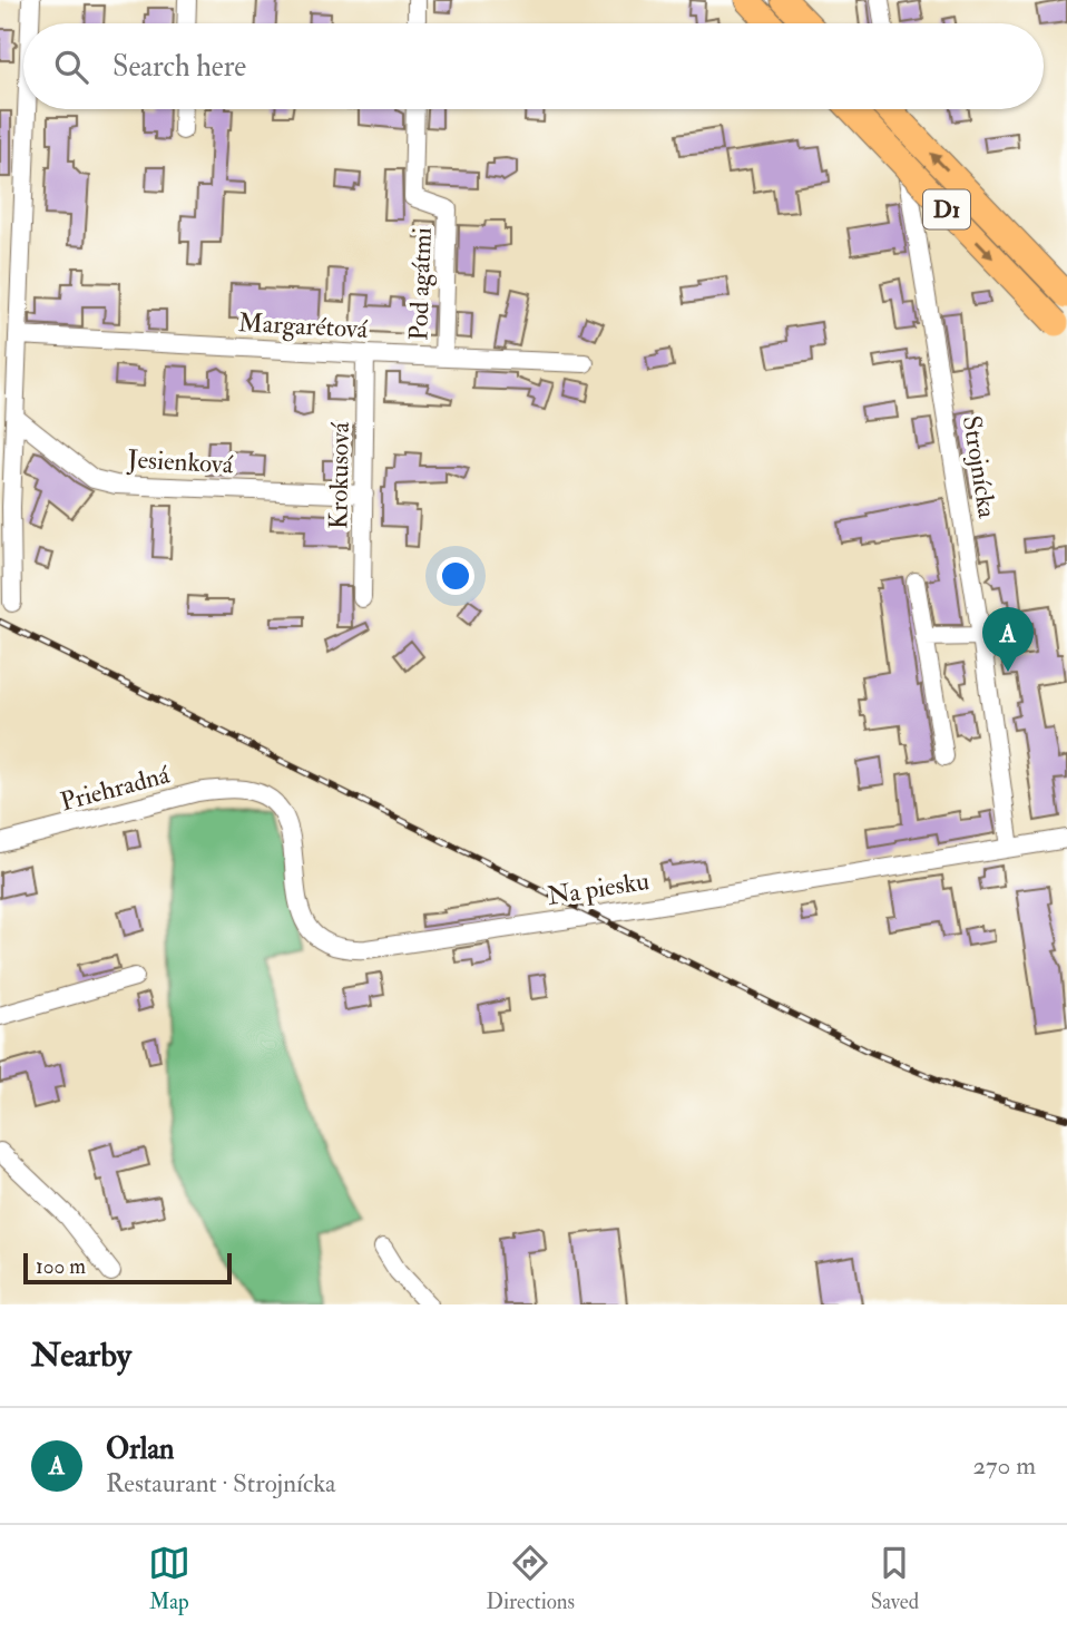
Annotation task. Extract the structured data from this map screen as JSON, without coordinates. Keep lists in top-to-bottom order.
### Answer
{
  "streets": {
    "highway": ["D1"],
    "street": [
      "Pod agátmi",
      "Margarétová",
      "Jesienková",
      "Strojnícka",
      "Krokusová",
      "Priehradná",
      "Na piesku"
    ]
  },
  "crossings": [
    ["Pod agátmi", "Margarétová"],
    ["Margarétová", "Krokusová"],
    ["Jesienková", "Krokusová"],
    ["Strojnícka", "Na piesku"],
    ["Priehradná", "Na piesku"]
  ],
  "scale_bar": "100 m",
  "page": {
    "search": "Search here",
    "pins": "A",
    "scale": "100 m",
    "heading": "Nearby",
    "list": [
      {
        "mark": "A",
        "name": "Orlan",
        "note": "Restaurant · Strojnícka",
        "value": "270 m"
      }
    ],
    "nav": ["Map", "Directions", "Saved"]
  }
}
